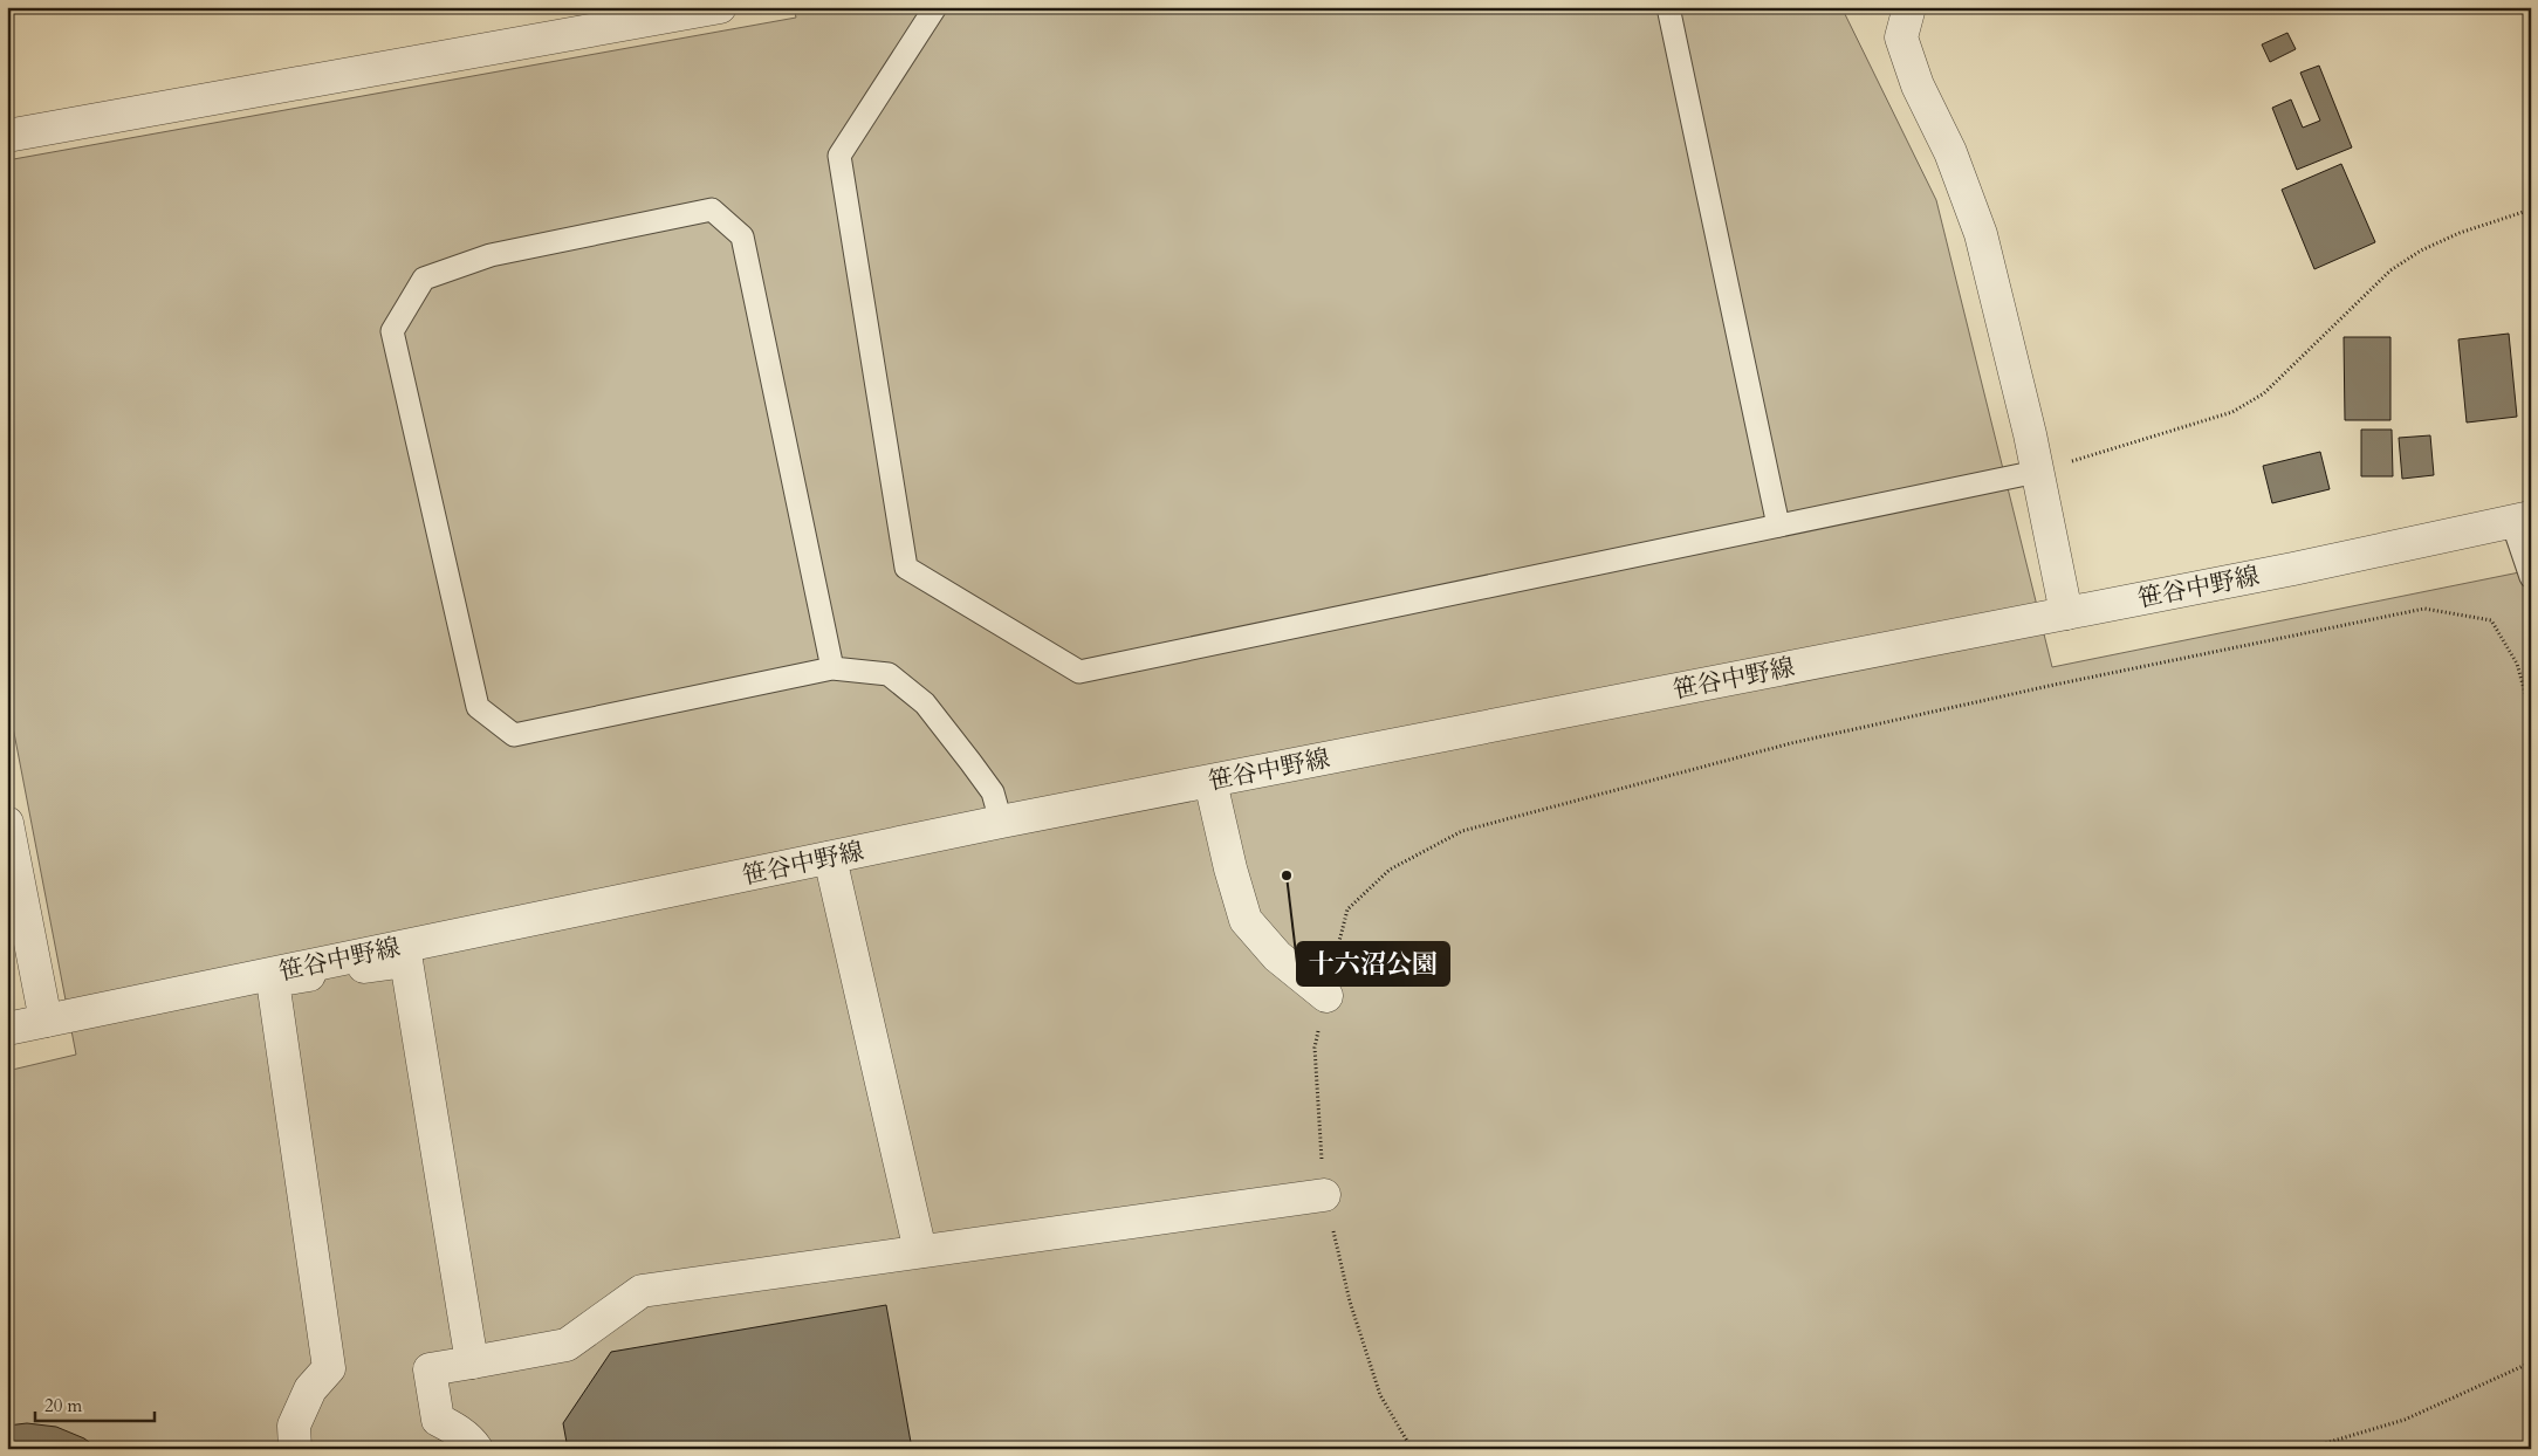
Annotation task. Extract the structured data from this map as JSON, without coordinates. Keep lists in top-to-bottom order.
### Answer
{
  "streets": {
    "street": ["笹谷中野線"]
  },
  "places": ["十六沼公園"],
  "scale_bar": "20 m"
}
